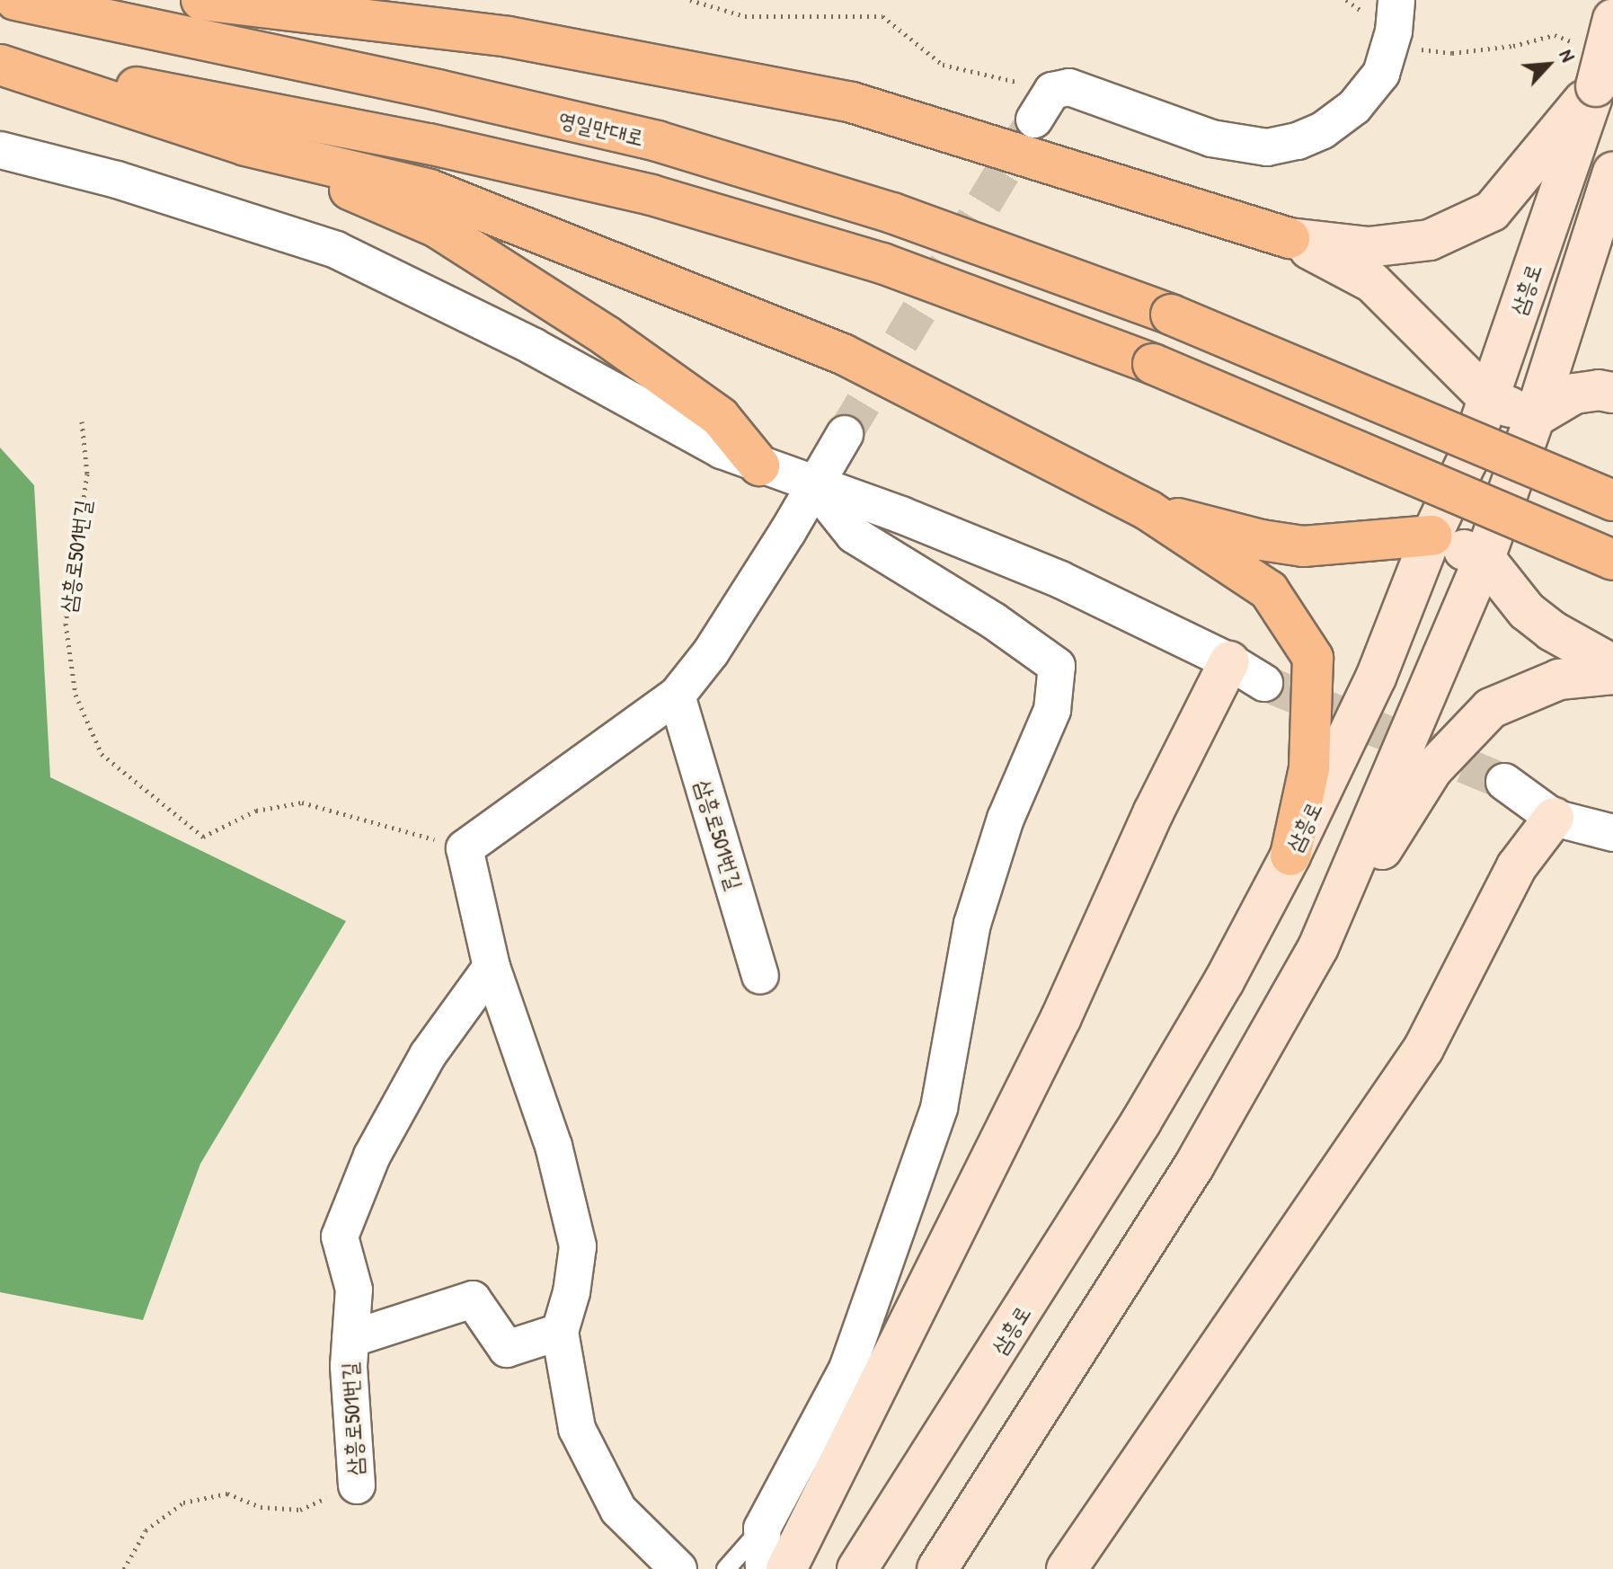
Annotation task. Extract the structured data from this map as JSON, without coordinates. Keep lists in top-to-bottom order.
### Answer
{
  "streets": {
    "highway": ["영일만대로"],
    "main road": ["삼흥로"],
    "street": ["삼흥로501번길"]
  },
  "north": "top right"
}
